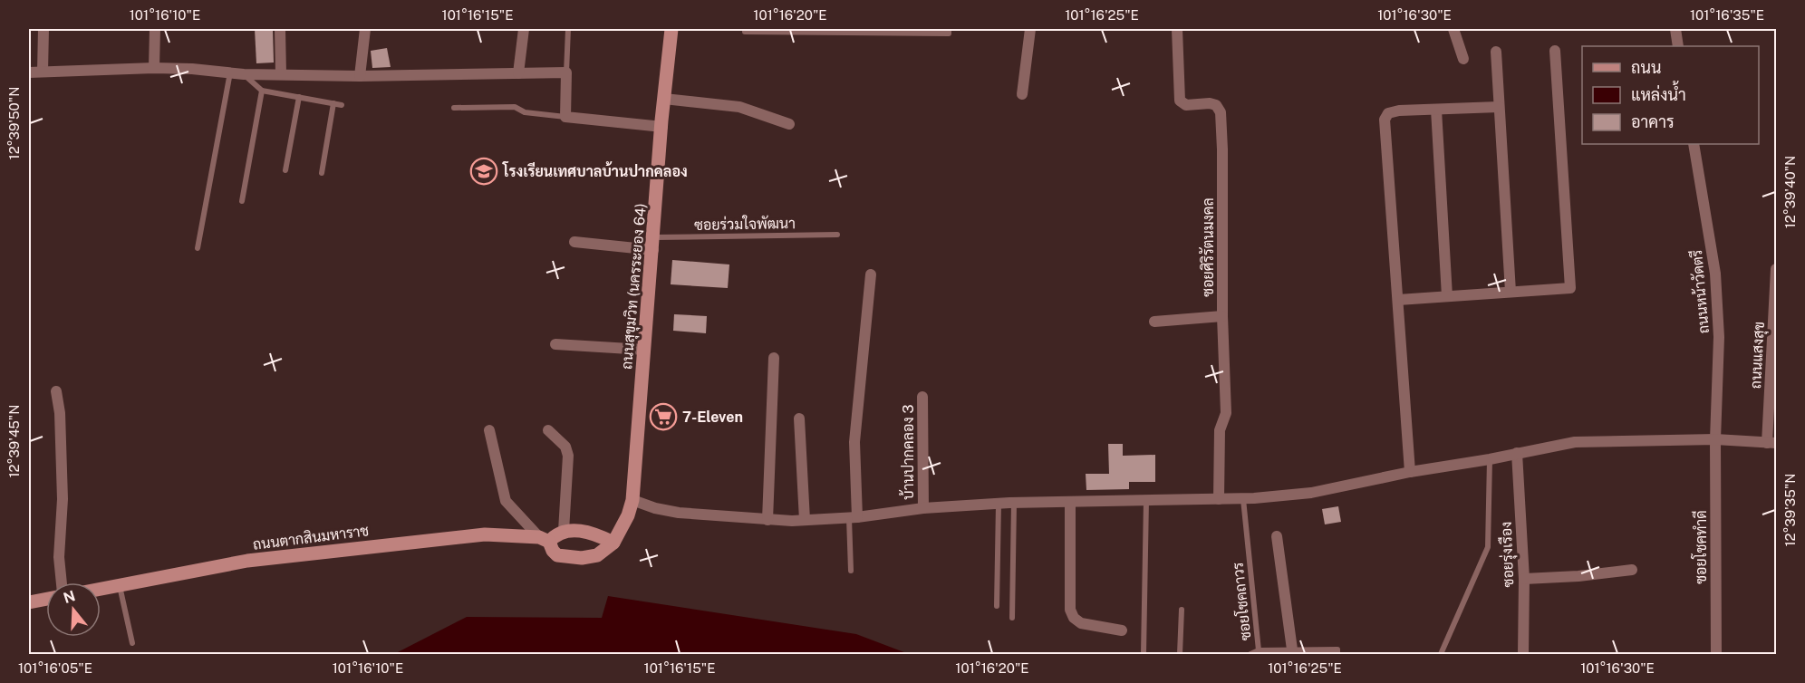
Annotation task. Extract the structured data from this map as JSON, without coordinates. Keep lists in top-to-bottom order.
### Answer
{
  "streets": {
    "street": [
      "ซอยศิริรัตนมงคล",
      "ถนนสุขุมวิท (นครระยอง 64)",
      "ถนนหน้าวัดตรี",
      "ถนนแสงสุข",
      "บ้านปากคลอง 3",
      "ถนนตากสินมหาราช",
      "ซอยโชคทำดี",
      "ซอยรุ่งเรือง"
    ],
    "lane": ["ซอยร่วมใจพัฒนา", "ซอยโชคถาวร"]
  },
  "crossings": [
    ["ซอยร่วมใจพัฒนา", "ถนนสุขุมวิท (นครระยอง 64)"],
    ["ถนนหน้าวัดตรี", "ซอยโชคทำดี"]
  ],
  "places": {
    "school or university": ["โรงเรียนเทศบาลบ้านปากคลอง"],
    "supermarket": ["7-Eleven"]
  },
  "legend": ["ถนน", "แหล่งน้ำ", "อาคาร"],
  "north": "top",
  "coordinates": [
    "101°16'10\"E",
    "101°16'15\"E",
    "101°16'20\"E",
    "101°16'25\"E",
    "101°16'30\"E",
    "101°16'35\"E",
    "12°39'50\"N",
    "12°39'40\"N",
    "12°39'45\"N",
    "12°39'35\"N",
    "101°16'05\"E"
  ]
}
